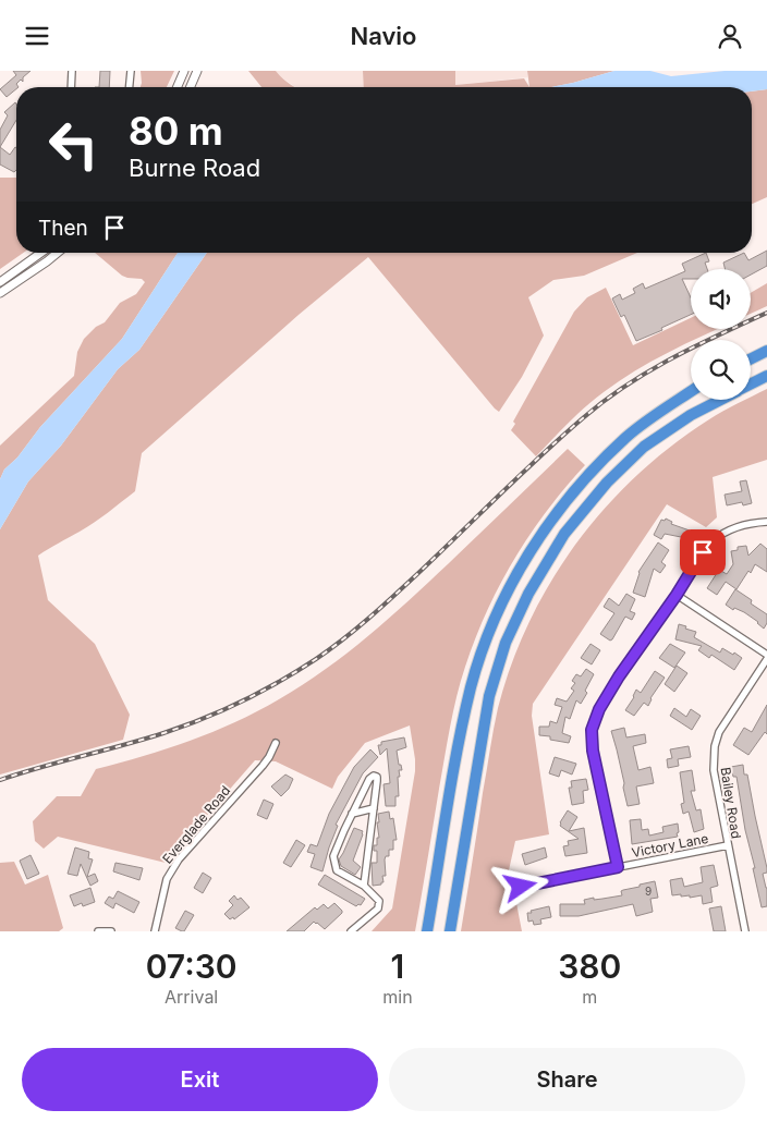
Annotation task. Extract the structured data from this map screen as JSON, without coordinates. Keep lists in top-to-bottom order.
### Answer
{
  "streets": {
    "street": ["Bailey Road", "Everglade Road", "Victory Lane"]
  },
  "crossings": [
    ["Bailey Road", "Victory Lane"]
  ],
  "house_numbers": ["9"],
  "page": {
    "header": "Navio",
    "turn": ["80 m", "Burne Road"],
    "then": "Then",
    "eta": [
      "07:30",
      "Arrival",
      "1",
      "min",
      "380",
      "m"
    ],
    "buttons": ["Exit", "Share"]
  }
}
